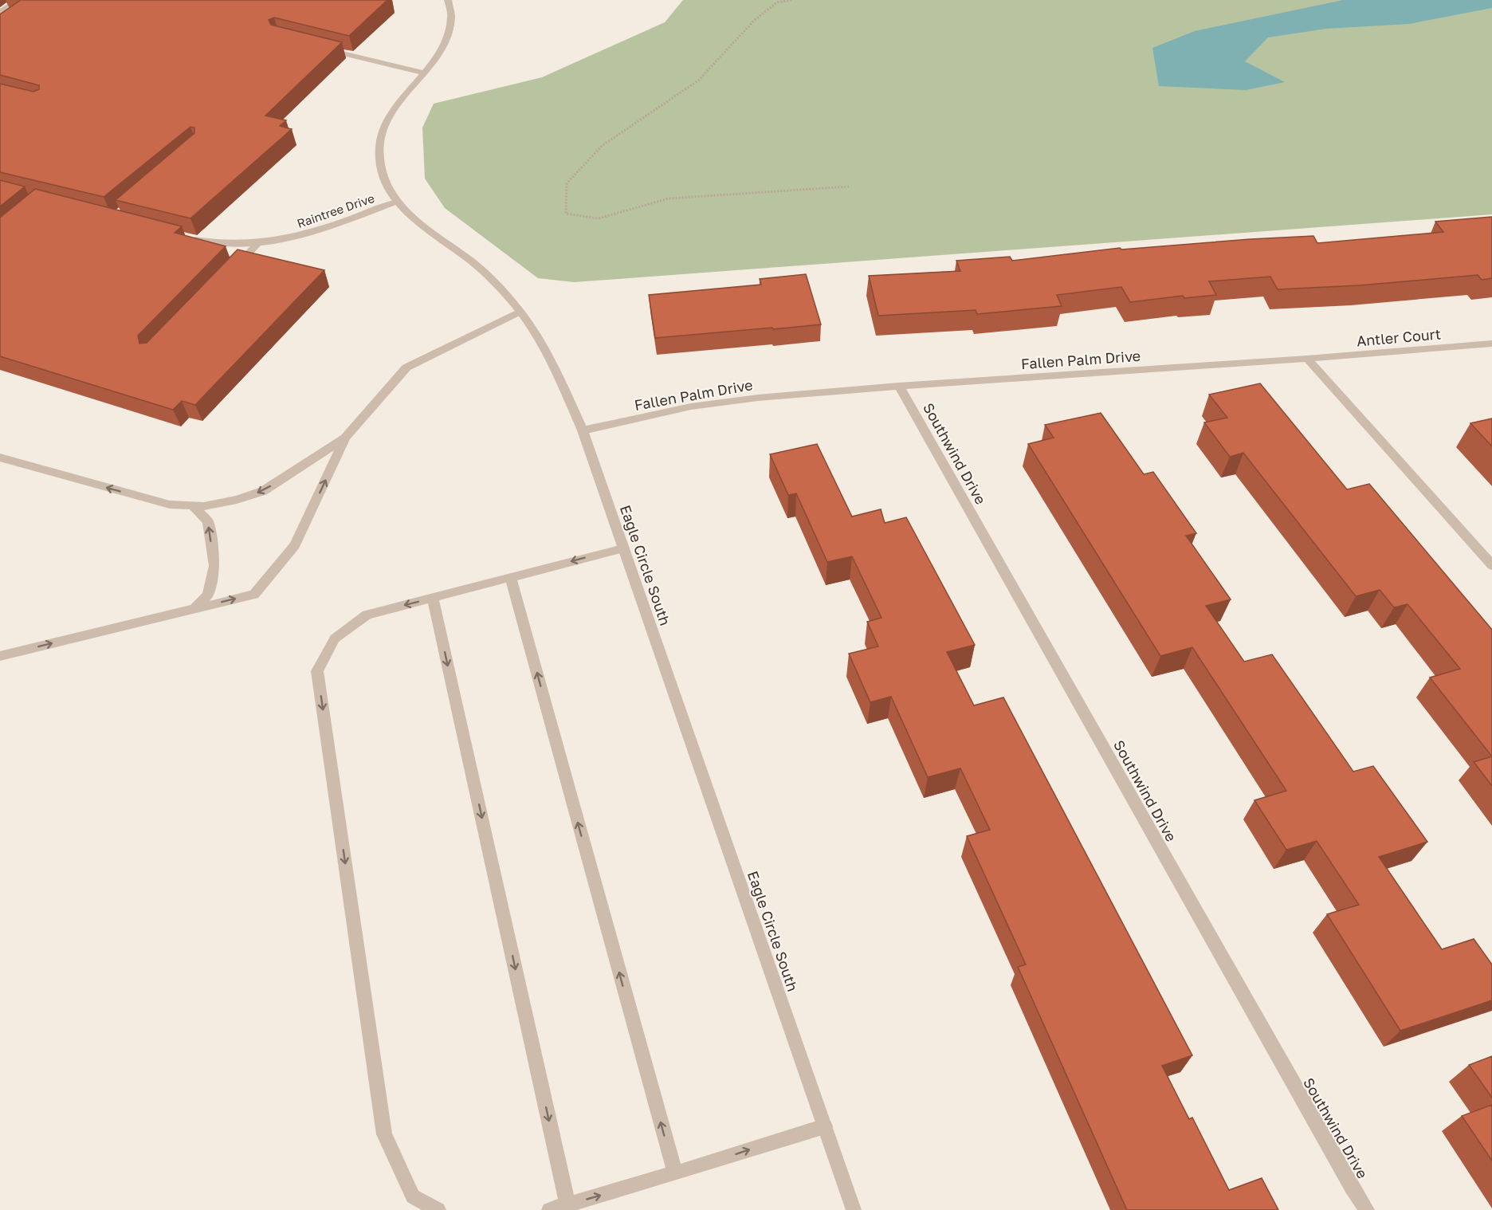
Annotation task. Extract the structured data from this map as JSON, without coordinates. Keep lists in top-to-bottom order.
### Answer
{
  "streets": {
    "street": [
      "Raintree Drive",
      "Antler Court",
      "Fallen Palm Drive",
      "Southwind Drive",
      "Eagle Circle South"
    ]
  },
  "crossings": [
    ["Raintree Drive", "Eagle Circle South"],
    ["Antler Court", "Fallen Palm Drive"],
    ["Fallen Palm Drive", "Southwind Drive"],
    ["Fallen Palm Drive", "Eagle Circle South"]
  ]
}
